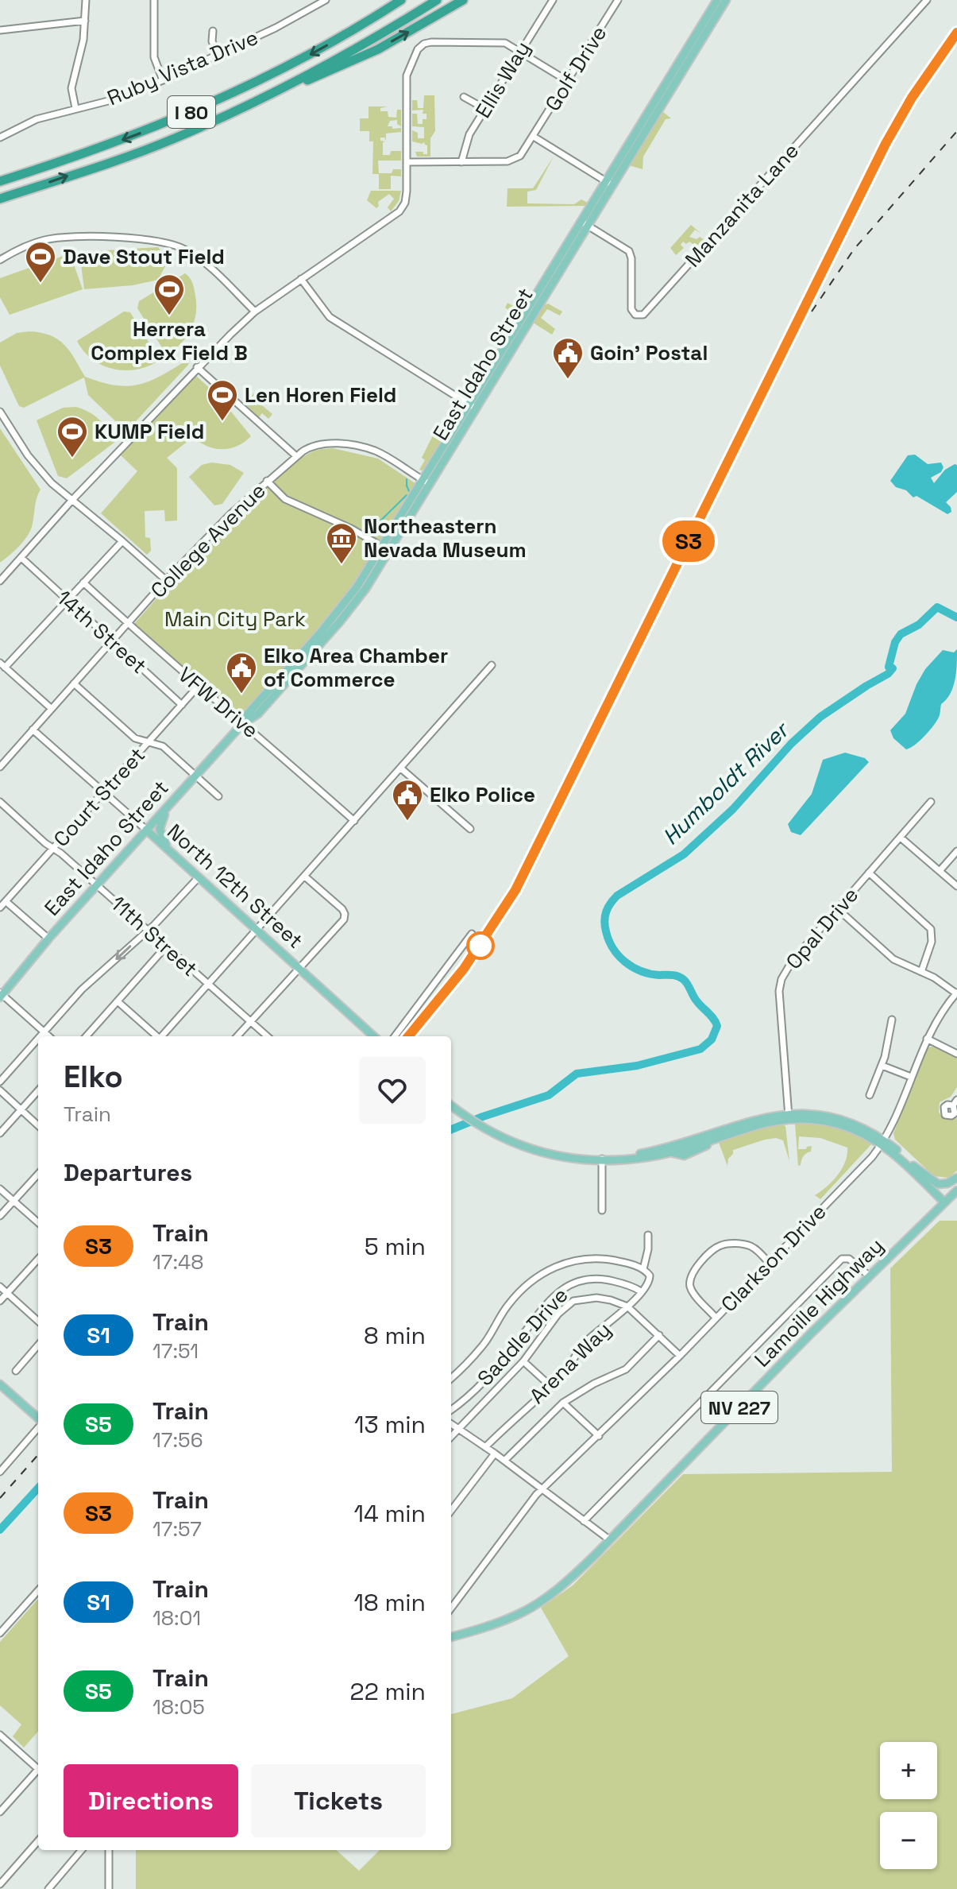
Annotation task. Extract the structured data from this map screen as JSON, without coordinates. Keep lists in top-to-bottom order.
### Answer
{
  "streets": {
    "highway": ["I 80"],
    "main road": [
      "East Idaho Street",
      "North 12th Street",
      "Lamoille Highway",
      "NV 227"
    ],
    "street": [
      "Ruby Vista Drive",
      "Golf Drive",
      "Ellis Way",
      "Manzanita Lane",
      "College Avenue",
      "14th Street",
      "VFW Drive",
      "Court Street",
      "Opal Drive",
      "11th Street",
      "Clarkson Drive",
      "Saddle Drive",
      "Arena Way"
    ]
  },
  "crossings": [
    ["Golf Drive", "Ellis Way"],
    ["Manzanita Lane", "East Idaho Street"],
    ["East Idaho Street", "College Avenue"],
    ["East Idaho Street", "VFW Drive"],
    ["East Idaho Street", "North 12th Street"],
    ["East Idaho Street", "11th Street"],
    ["College Avenue", "14th Street"],
    ["College Avenue", "VFW Drive"],
    ["College Avenue", "North 12th Street"],
    ["14th Street", "Court Street"],
    ["VFW Drive", "Court Street"],
    ["Court Street", "North 12th Street"],
    ["Court Street", "11th Street"],
    ["Lamoille Highway", "NV 227"]
  ],
  "water": ["Humboldt River"],
  "parks": ["Main City Park"],
  "places": {
    "sports": [
      "Dave Stout Field",
      "Herrera Complex Field B",
      "Len Horen Field",
      "KUMP Field"
    ],
    "public building": ["Goin' Postal", "Elko Area Chamber of Commerce", "Elko Police"],
    "museum": ["Northeastern Nevada Museum"]
  },
  "page": {
    "on_map": "S3",
    "heading": [
      ["Elko", "Train"],
      "Departures"
    ],
    "list": [
      {
        "mark": "S3",
        "name": "Train",
        "note": "17:48",
        "value": "5 min"
      },
      {
        "mark": "S1",
        "name": "Train",
        "note": "17:51",
        "value": "8 min"
      },
      {
        "mark": "S5",
        "name": "Train",
        "note": "17:56",
        "value": "13 min"
      },
      {
        "mark": "S3",
        "name": "Train",
        "note": "17:57",
        "value": "14 min"
      },
      {
        "mark": "S1",
        "name": "Train",
        "note": "18:01",
        "value": "18 min"
      },
      {
        "mark": "S5",
        "name": "Train",
        "note": "18:05",
        "value": "22 min"
      }
    ],
    "map_buttons": ["+", "−"],
    "buttons": ["Directions", "Tickets"]
  }
}
